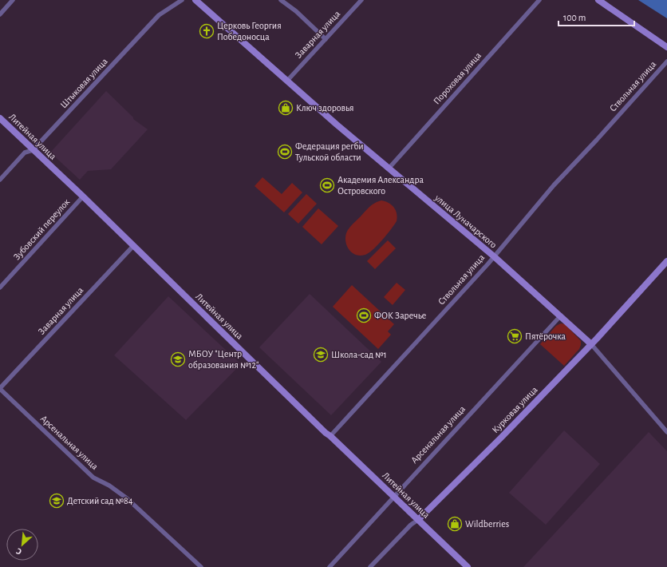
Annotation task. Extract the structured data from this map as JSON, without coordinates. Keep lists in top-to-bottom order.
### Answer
{
  "streets": {
    "street": [
      "Заварная улица",
      "Пороховая улица",
      "Штыковая улица",
      "Ствольная улица",
      "Литейная улица",
      "улица Луначарского",
      "Зубовский переулок",
      "Курковая улица",
      "Арсенальная улица"
    ]
  },
  "crossings": [
    ["Заварная улица", "Литейная улица"],
    ["Заварная улица", "улица Луначарского"],
    ["Заварная улица", "Арсенальная улица"],
    ["Пороховая улица", "улица Луначарского"],
    ["Штыковая улица", "Литейная улица"],
    ["Ствольная улица", "Литейная улица"],
    ["Ствольная улица", "улица Луначарского"],
    ["Литейная улица", "Зубовский переулок"],
    ["Литейная улица", "Курковая улица"],
    ["Литейная улица", "Арсенальная улица"],
    ["улица Луначарского", "Курковая улица"],
    ["улица Луначарского", "Арсенальная улица"]
  ],
  "places": {
    "church": ["Церковь Георгия Победоносца"],
    "shop": ["Ключ здоровья", "Wildberries"],
    "sports": ["Федерация регби Тульской области", "Академия Александра Островского", "ФОК Заречье"],
    "supermarket": ["Пятёрочка"],
    "school or university": ["Школа-сад №1", "МБОУ \"Центр образования №12\"", "Детский сад №84"]
  },
  "scale_bar": "100 m",
  "north": "bottom left"
}
